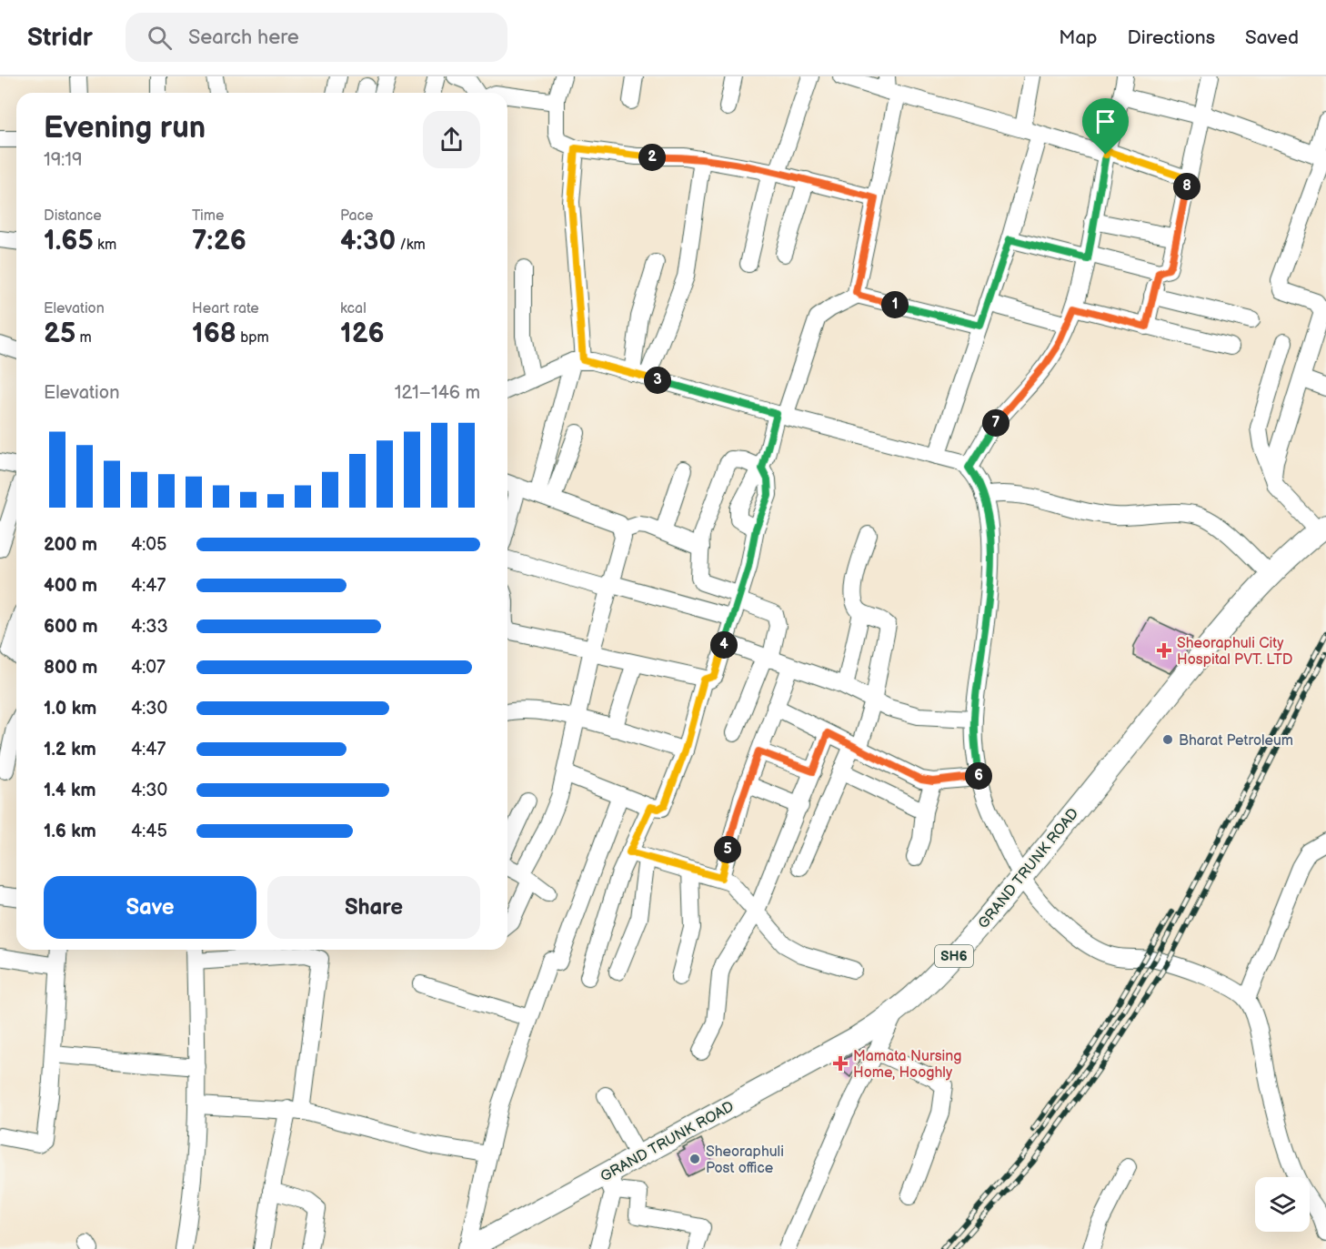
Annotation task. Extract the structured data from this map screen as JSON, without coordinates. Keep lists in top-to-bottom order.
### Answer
{
  "streets": {
    "main road": ["GRAND TRUNK ROAD", "SH6"]
  },
  "places": {
    "health": ["Sheoraphuli City Hospital PVT. LTD", "Mamata Nursing Home, Hooghly"],
    "other": ["Bharat Petroleum", "Sheoraphuli Post office"]
  },
  "page": {
    "header": "Stridr",
    "search": "Search here",
    "nav": ["Map", "Directions", "Saved"],
    "heading": ["Evening run", "19:19"],
    "pins": [
      "2",
      "8",
      "1",
      "3",
      "7",
      "4",
      "6",
      "5"
    ],
    "stats": [
      ["Distance", "1.65 km"],
      ["Time", "7:26"],
      ["Pace", "4:30 /km"],
      ["Elevation", "25 m"],
      ["Heart rate", "168 bpm"],
      ["kcal", "126"]
    ],
    "chart": ["Elevation", "121–146 m"],
    "list": [
      {
        "name": "200 m",
        "note": "4:05"
      },
      {
        "name": "400 m",
        "note": "4:47"
      },
      {
        "name": "600 m",
        "note": "4:33"
      },
      {
        "name": "800 m",
        "note": "4:07"
      },
      {
        "name": "1.0 km",
        "note": "4:30"
      },
      {
        "name": "1.2 km",
        "note": "4:47"
      },
      {
        "name": "1.4 km",
        "note": "4:30"
      },
      {
        "name": "1.6 km",
        "note": "4:45"
      }
    ],
    "buttons": ["Save", "Share"]
  }
}
